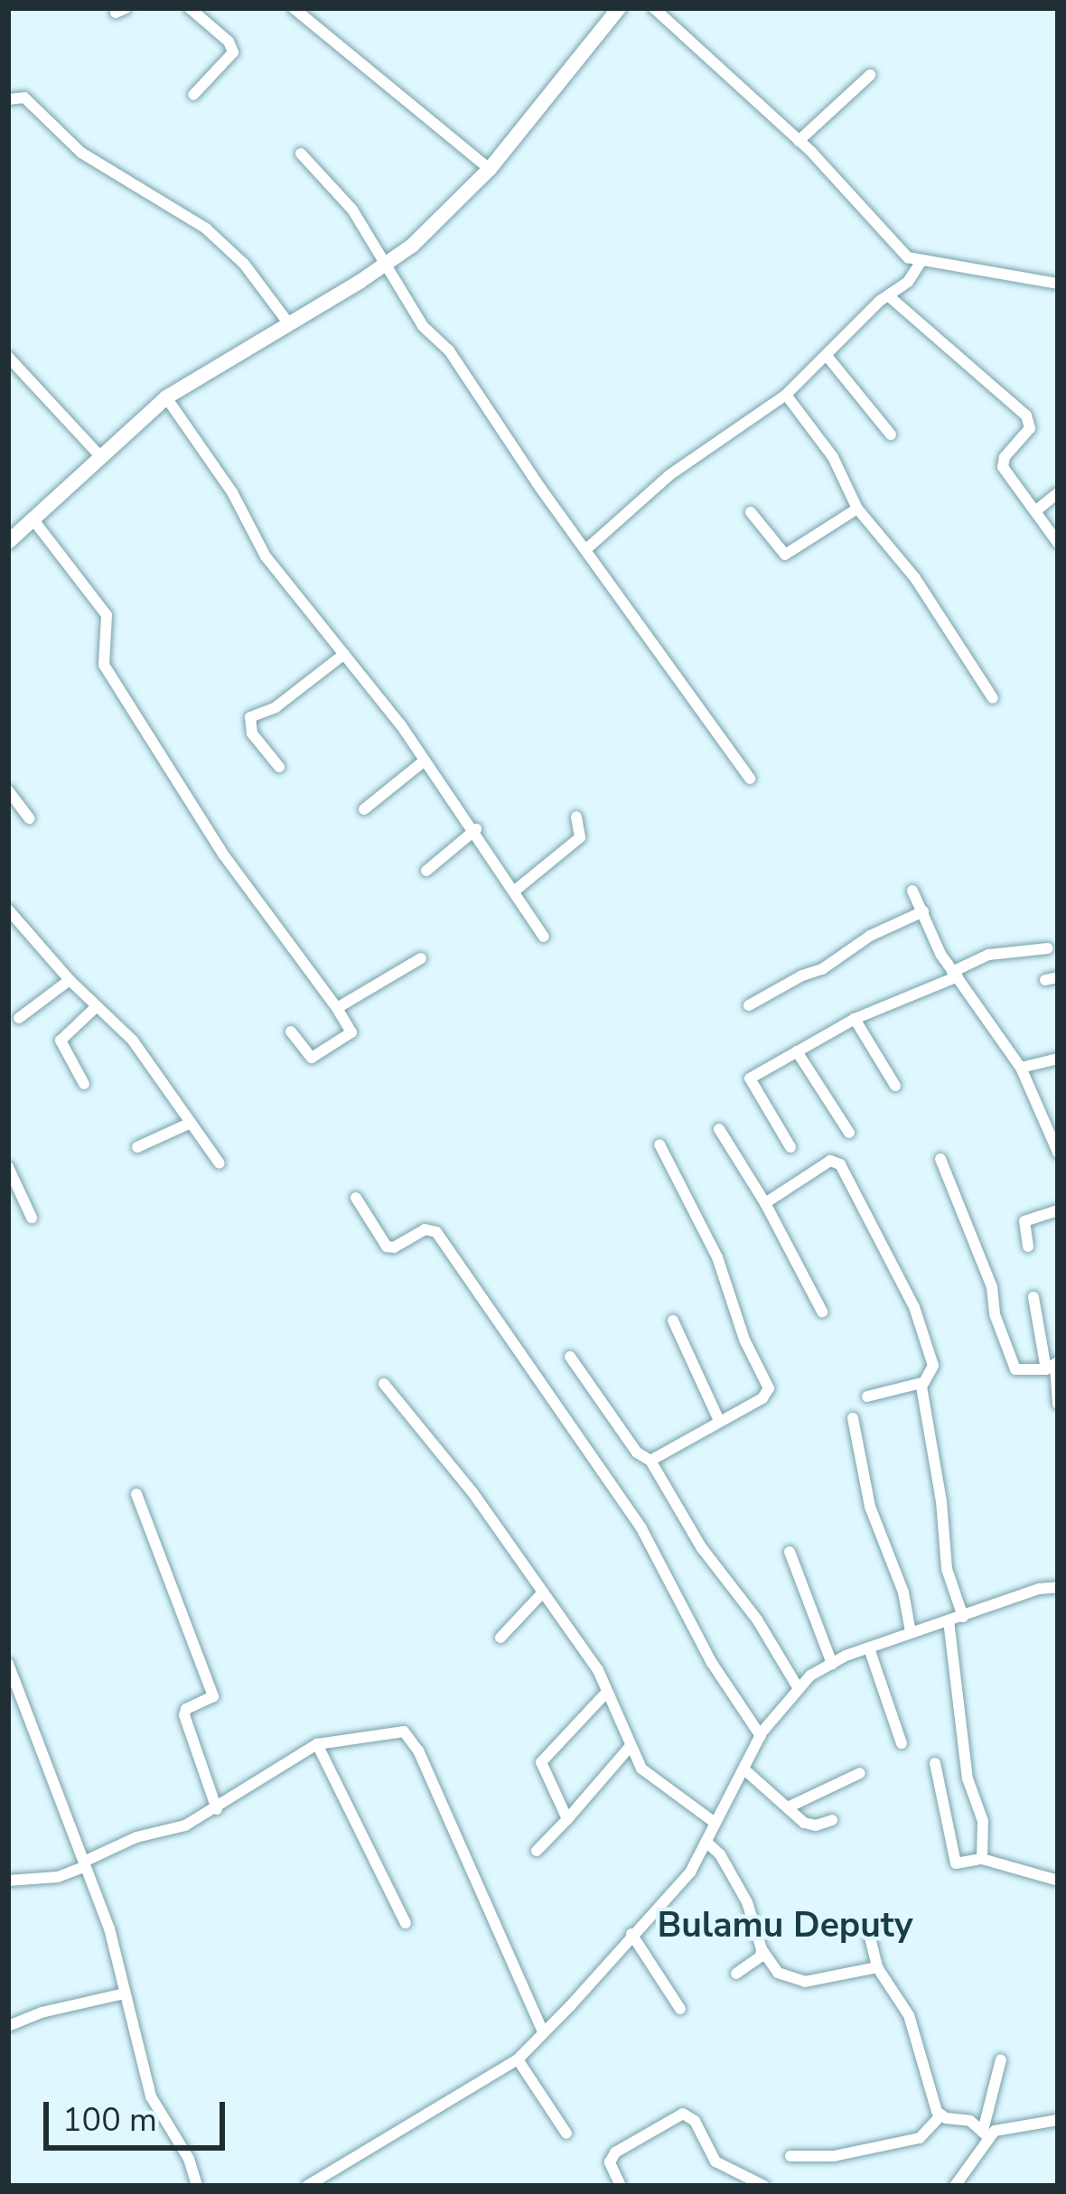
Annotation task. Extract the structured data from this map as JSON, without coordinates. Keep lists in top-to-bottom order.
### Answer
{
  "districts": ["Bulamu Deputy"],
  "scale_bar": "100 m"
}
